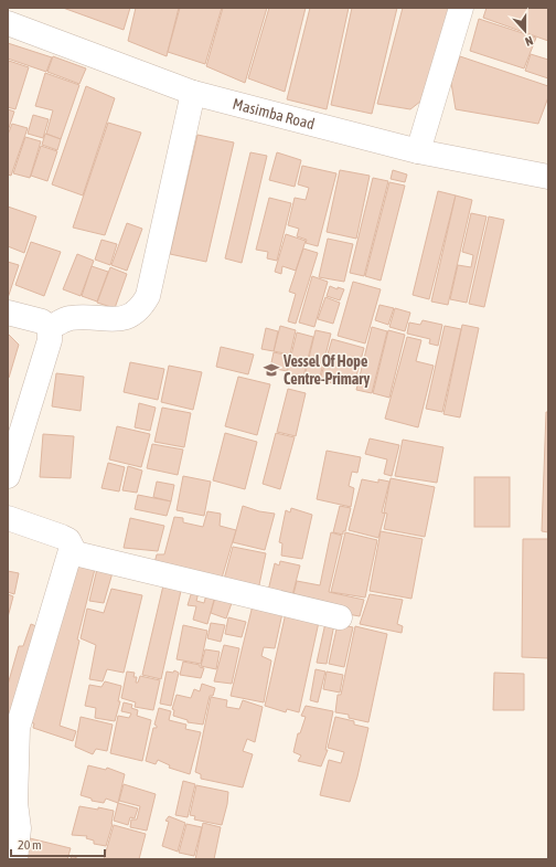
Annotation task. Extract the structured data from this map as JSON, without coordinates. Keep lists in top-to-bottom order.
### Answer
{
  "streets": {
    "street": ["Masimba Road"]
  },
  "places": {
    "school or university": ["Vessel Of Hope Centre-Primary"]
  },
  "scale_bar": "20 m",
  "north": "bottom"
}
